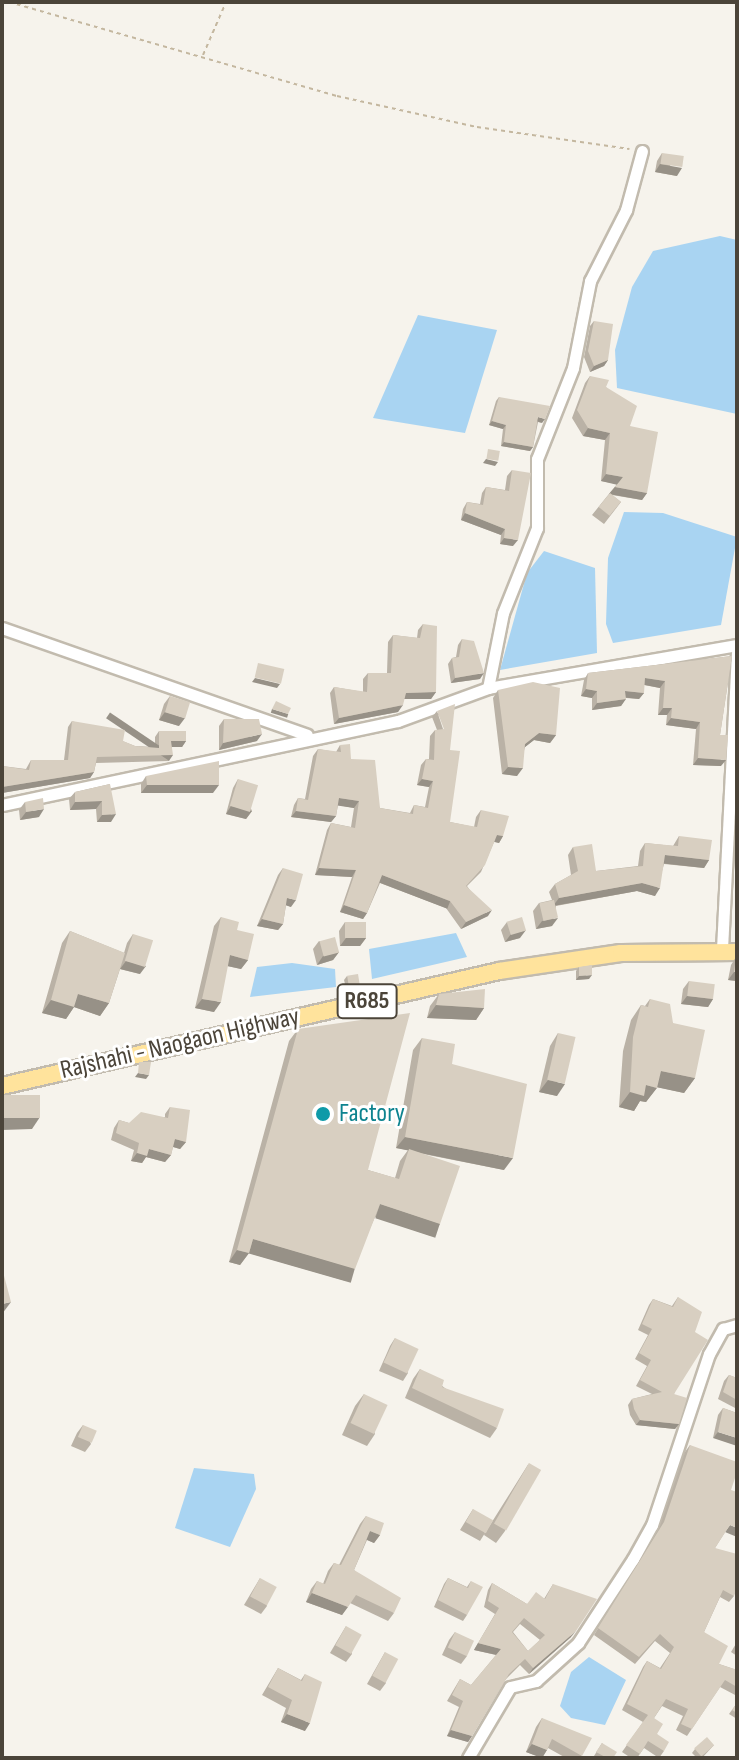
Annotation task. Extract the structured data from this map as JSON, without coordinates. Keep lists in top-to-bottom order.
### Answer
{
  "streets": {
    "main road": ["R685", "Rajshahi - Naogaon Highway"]
  },
  "places": ["Factory"]
}
